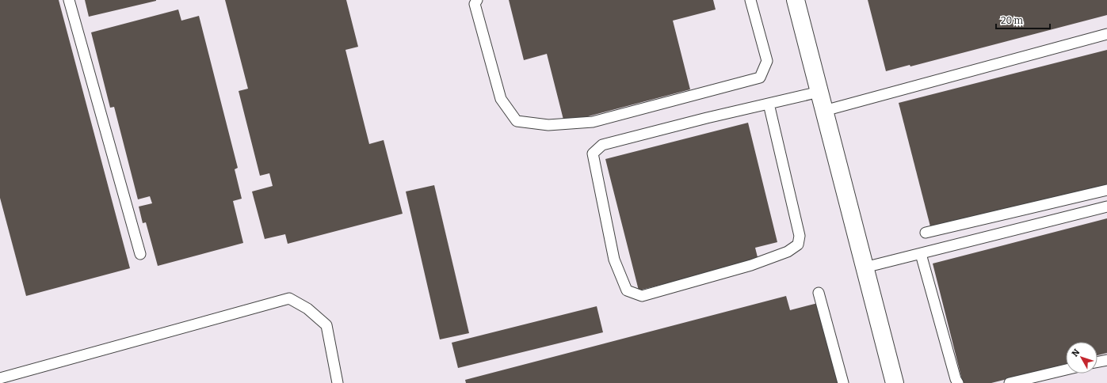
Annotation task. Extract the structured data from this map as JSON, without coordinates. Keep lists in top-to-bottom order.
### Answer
{
  "scale_bar": "20 m",
  "north": "top left"
}
